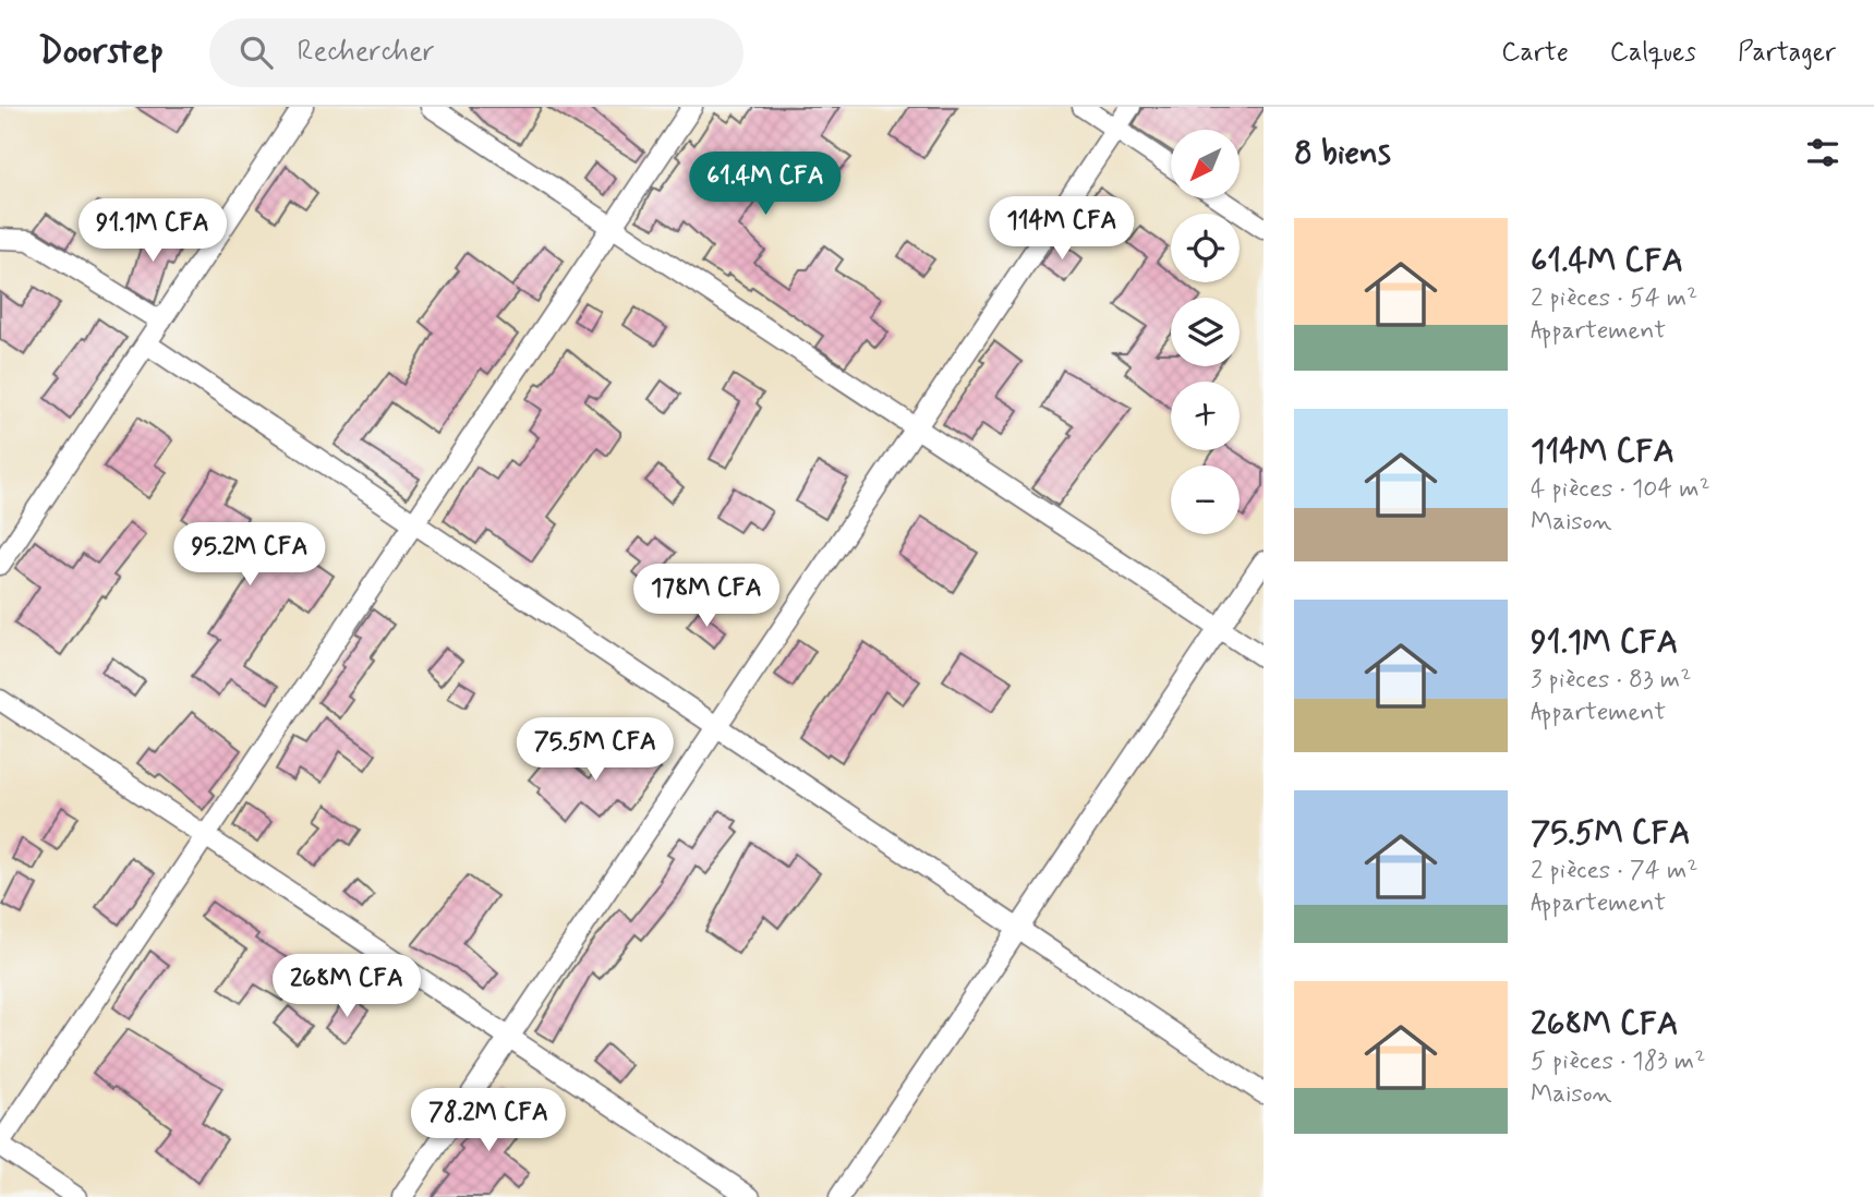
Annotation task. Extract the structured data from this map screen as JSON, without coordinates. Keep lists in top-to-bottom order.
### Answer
{
  "north": "bottom left",
  "page": {
    "header": "Doorstep",
    "search": "Rechercher",
    "nav": ["Carte", "Calques", "Partager"],
    "heading": "8 biens",
    "map_buttons": ["+", "−"],
    "price": [
      "61.4M CFA",
      "114M CFA",
      "91.1M CFA",
      "95.2M CFA",
      "178M CFA",
      "75.5M CFA",
      "268M CFA",
      "78.2M CFA"
    ],
    "list": [
      {
        "name": "61.4M CFA",
        "note": "2 pièces · 54 m² · Appartement"
      },
      {
        "name": "114M CFA",
        "note": "4 pièces · 104 m² · Maison"
      },
      {
        "name": "91.1M CFA",
        "note": "3 pièces · 83 m² · Appartement"
      },
      {
        "name": "75.5M CFA",
        "note": "2 pièces · 74 m² · Appartement"
      },
      {
        "name": "268M CFA",
        "note": "5 pièces · 183 m² · Maison"
      }
    ]
  }
}
